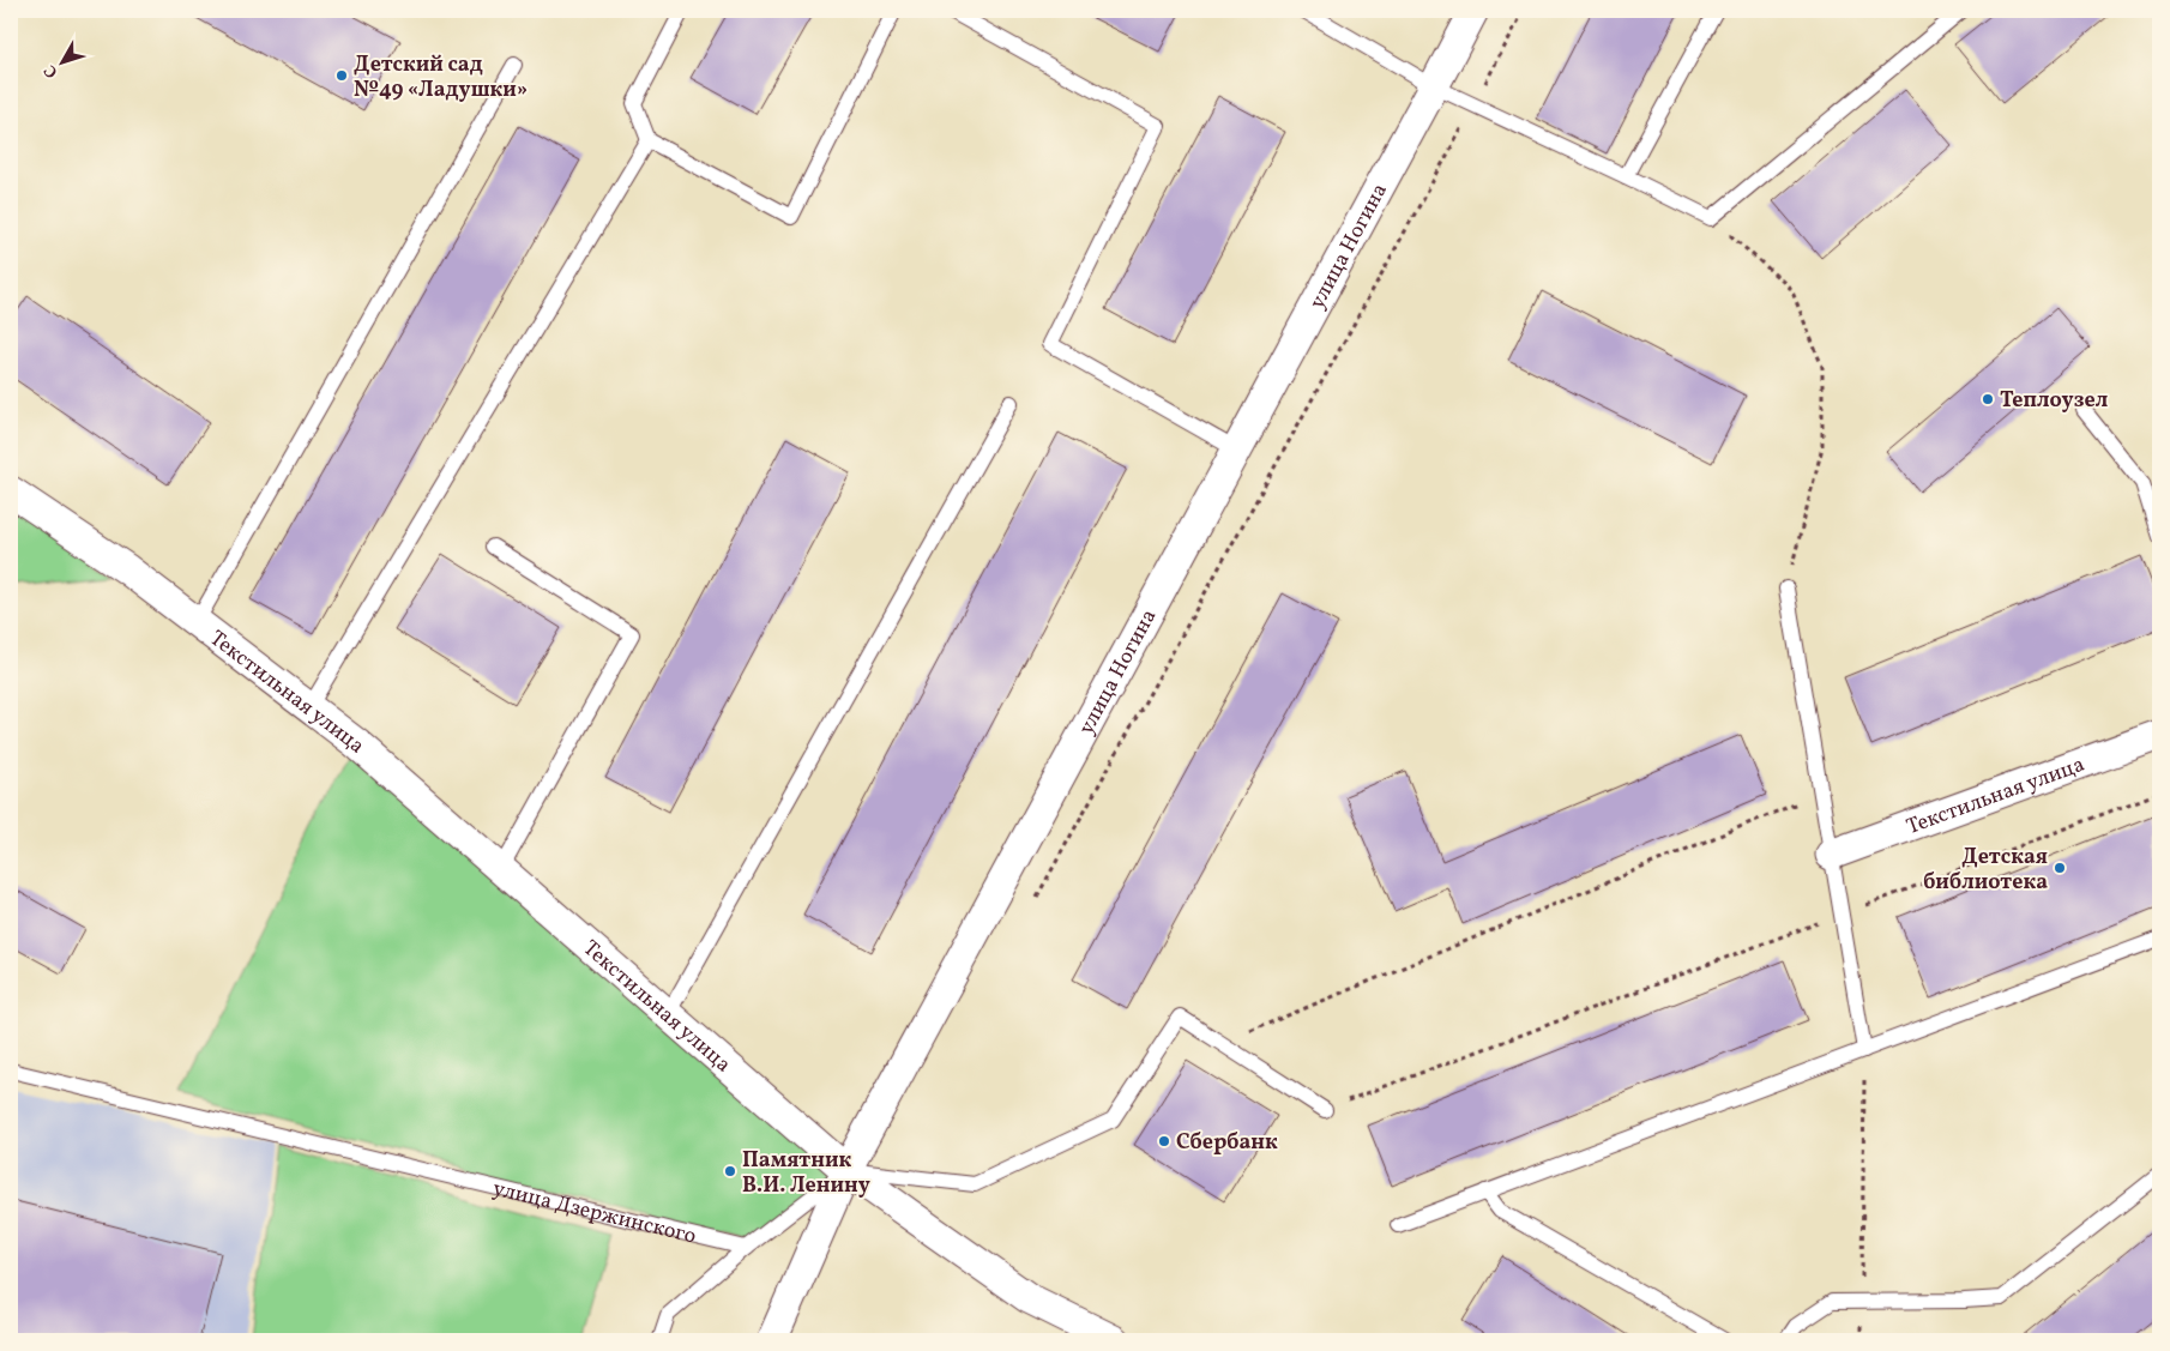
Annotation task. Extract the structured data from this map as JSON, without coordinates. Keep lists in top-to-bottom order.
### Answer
{
  "streets": {
    "street": ["улица Ногина", "Текстильная улица"],
    "lane": ["улица Дзержинского"]
  },
  "crossings": [
    ["улица Ногина", "Текстильная улица"]
  ],
  "places": [
    "Детский сад №49 «Ладушки»",
    "Теплоузел",
    "Детская библиотека",
    "Сбербанк",
    "Памятник В.И. Ленину"
  ],
  "north": "bottom left"
}
